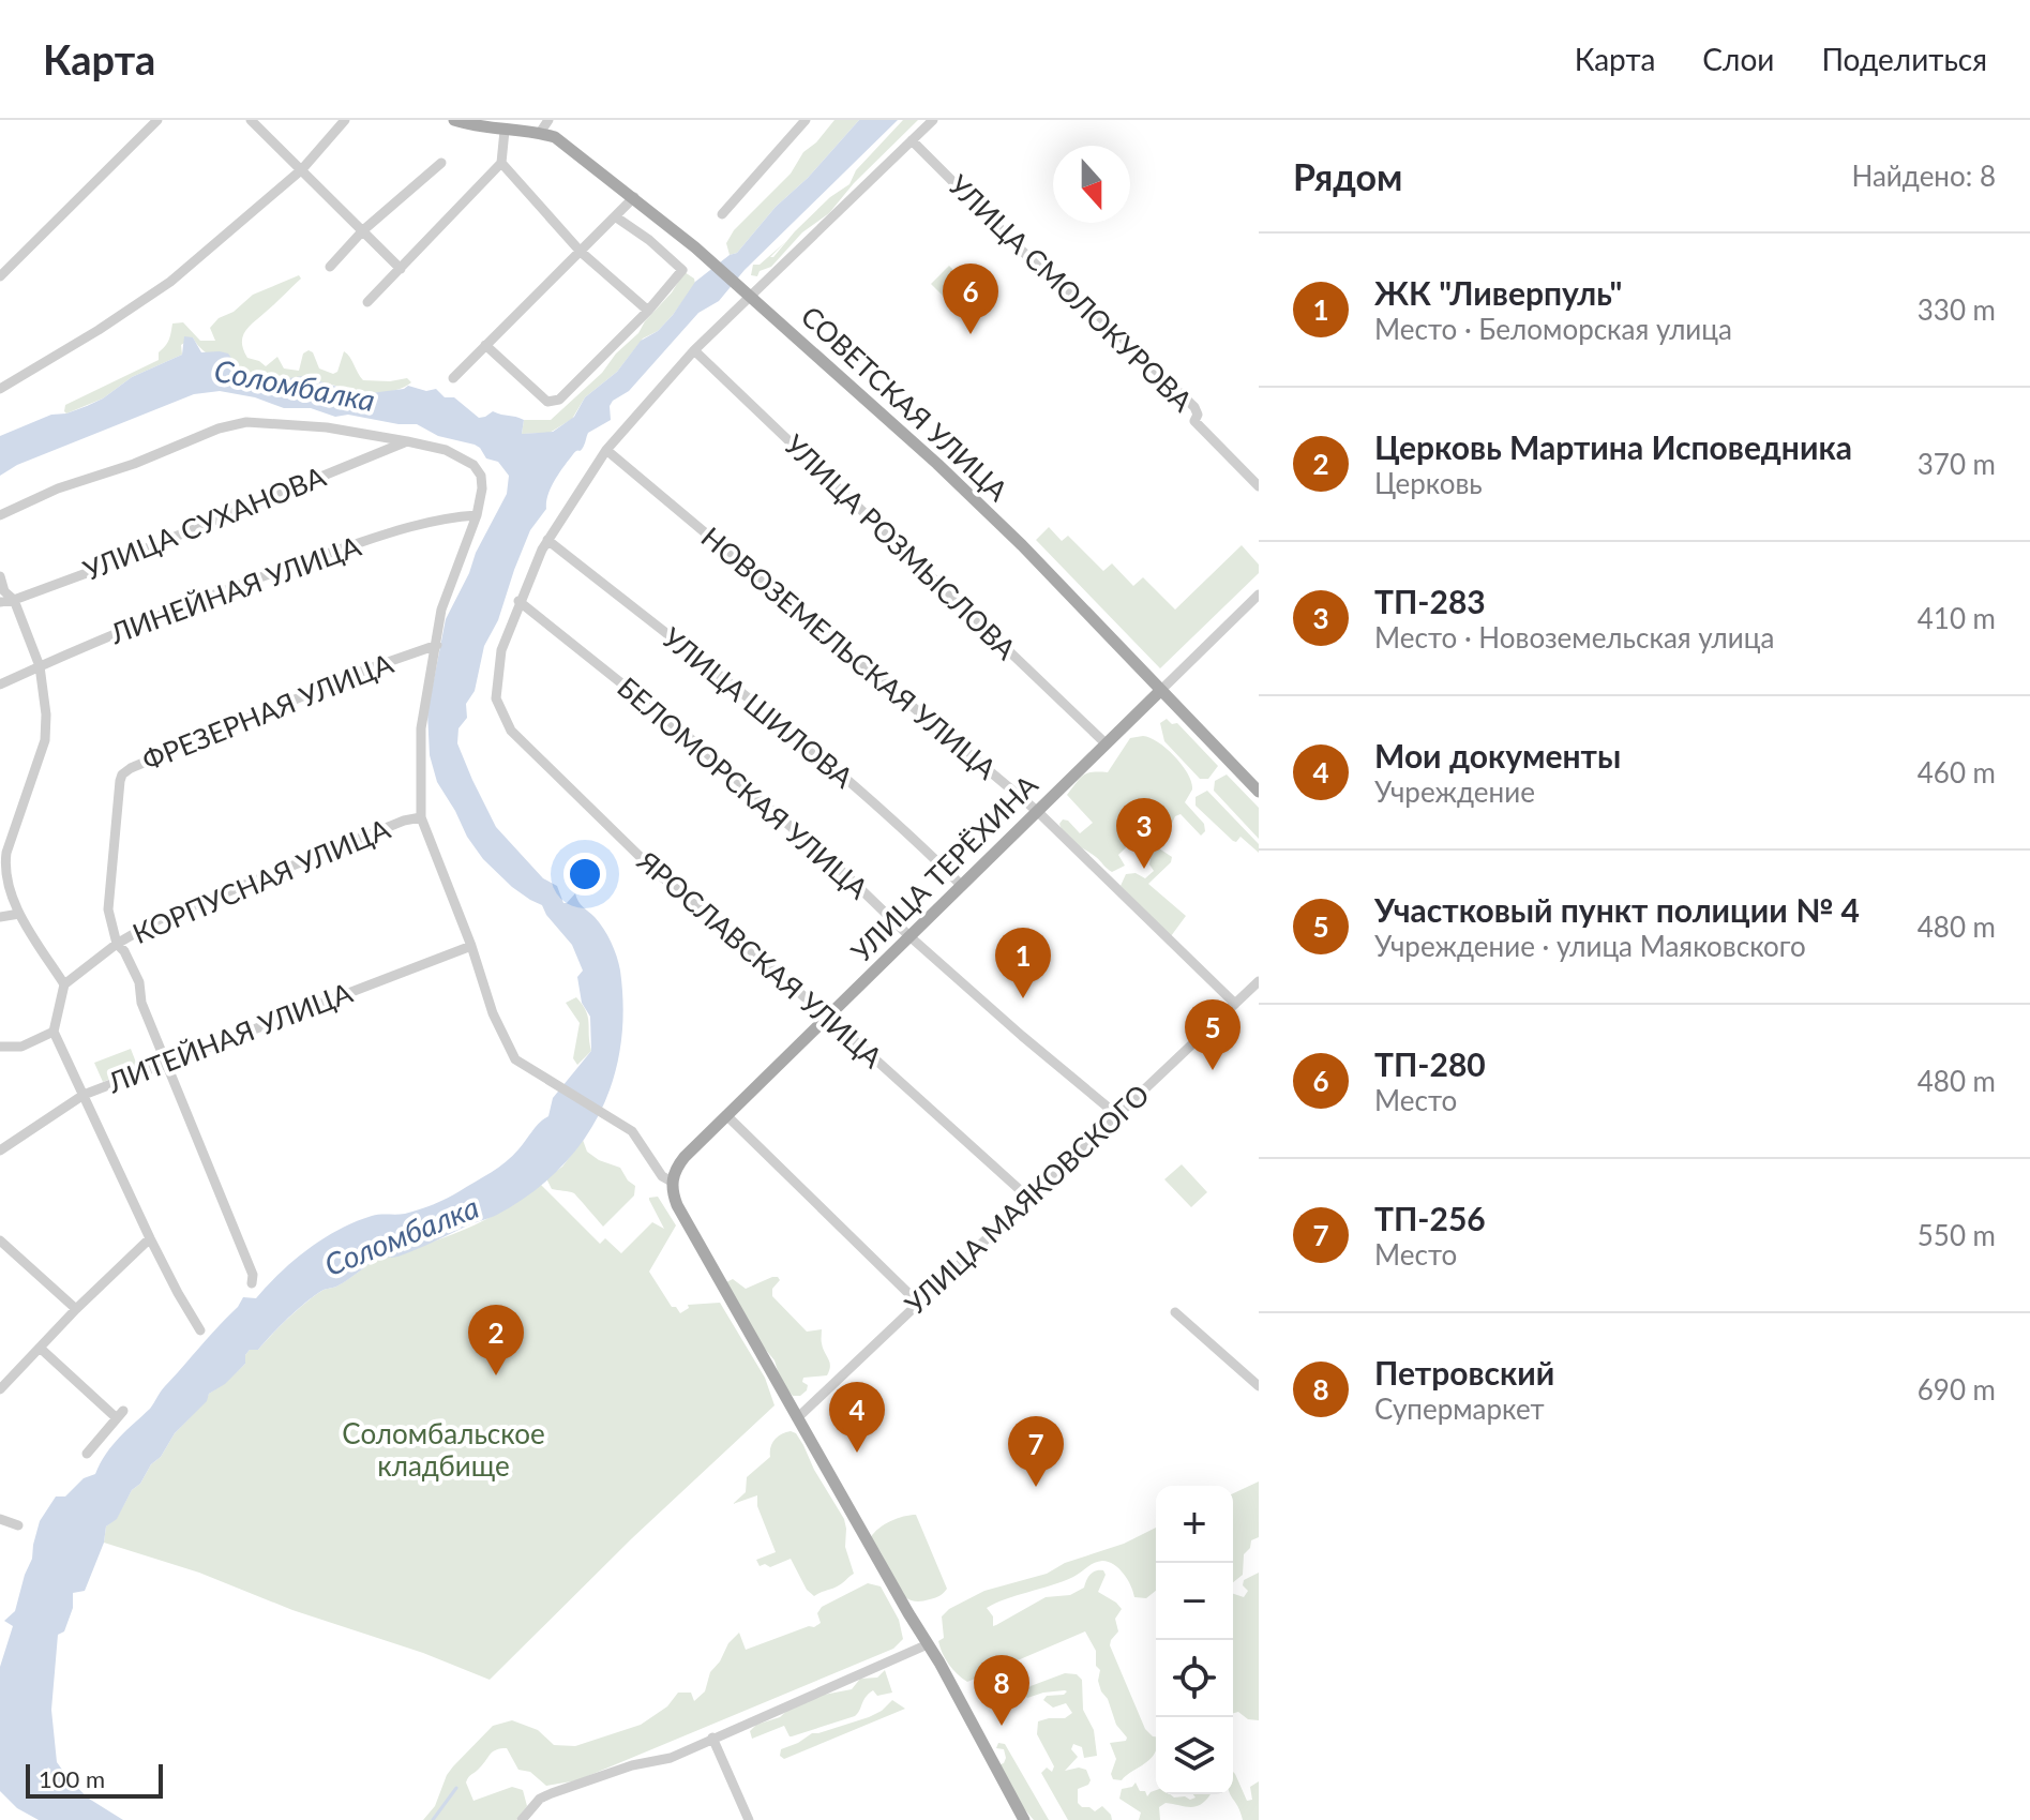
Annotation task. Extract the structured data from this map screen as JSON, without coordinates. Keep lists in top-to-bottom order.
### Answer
{
  "streets": {
    "main road": ["СОВЕТСКАЯ УЛИЦА", "УЛИЦА ТЕРЁХИНА"],
    "street": [
      "УЛИЦА СМОЛОКУРОВА",
      "УЛИЦА СУХАНОВА",
      "УЛИЦА РОЗМЫСЛОВА",
      "ЛИНЕЙНАЯ УЛИЦА",
      "НОВОЗЕМЕЛЬСКАЯ УЛИЦА",
      "УЛИЦА ШИЛОВА",
      "ФРЕЗЕРНАЯ УЛИЦА",
      "БЕЛОМОРСКАЯ УЛИЦА",
      "КОРПУСНАЯ УЛИЦА",
      "ЯРОСЛАВСКАЯ УЛИЦА",
      "ЛИТЕЙНАЯ УЛИЦА",
      "УЛИЦА МАЯКОВСКОГО"
    ]
  },
  "crossings": [
    ["СОВЕТСКАЯ УЛИЦА", "УЛИЦА ТЕРЁХИНА"],
    ["УЛИЦА РОЗМЫСЛОВА", "УЛИЦА ТЕРЁХИНА"],
    ["НОВОЗЕМЕЛЬСКАЯ УЛИЦА", "УЛИЦА ТЕРЁХИНА"],
    ["НОВОЗЕМЕЛЬСКАЯ УЛИЦА", "УЛИЦА МАЯКОВСКОГО"],
    ["УЛИЦА ШИЛОВА", "УЛИЦА ТЕРЁХИНА"],
    ["ФРЕЗЕРНАЯ УЛИЦА", "КОРПУСНАЯ УЛИЦА"],
    ["ФРЕЗЕРНАЯ УЛИЦА", "ЛИТЕЙНАЯ УЛИЦА"],
    ["БЕЛОМОРСКАЯ УЛИЦА", "УЛИЦА ТЕРЁХИНА"],
    ["БЕЛОМОРСКАЯ УЛИЦА", "ЯРОСЛАВСКАЯ УЛИЦА"],
    ["БЕЛОМОРСКАЯ УЛИЦА", "УЛИЦА МАЯКОВСКОГО"],
    ["УЛИЦА ТЕРЁХИНА", "ЯРОСЛАВСКАЯ УЛИЦА"],
    ["ЯРОСЛАВСКАЯ УЛИЦА", "УЛИЦА МАЯКОВСКОГО"]
  ],
  "water": ["Соломбалка"],
  "parks": ["Соломбальское кладбище"],
  "scale_bar": "100 m",
  "north": "bottom",
  "page": {
    "header": "Карта",
    "nav": ["Карта", "Слои", "Поделиться"],
    "heading": ["Рядом", "Найдено: 8"],
    "list": [
      {
        "mark": "1",
        "name": "ЖК \"Ливерпуль\"",
        "note": "Место · Беломорская улица",
        "value": "330 m"
      },
      {
        "mark": "2",
        "name": "Церковь Мартина Исповедника",
        "note": "Церковь",
        "value": "370 m"
      },
      {
        "mark": "3",
        "name": "ТП-283",
        "note": "Место · Новоземельская улица",
        "value": "410 m"
      },
      {
        "mark": "4",
        "name": "Мои документы",
        "note": "Учреждение",
        "value": "460 m"
      },
      {
        "mark": "5",
        "name": "Участковый пункт полиции № 4",
        "note": "Учреждение · улица Маяковского",
        "value": "480 m"
      },
      {
        "mark": "6",
        "name": "ТП-280",
        "note": "Место",
        "value": "480 m"
      },
      {
        "mark": "7",
        "name": "ТП-256",
        "note": "Место",
        "value": "550 m"
      },
      {
        "mark": "8",
        "name": "Петровский",
        "note": "Супермаркет",
        "value": "690 m"
      }
    ],
    "pins": [
      "6",
      "3",
      "1",
      "5",
      "2",
      "4",
      "7",
      "8"
    ],
    "map_buttons": ["+", "−"],
    "scale": "100 m"
  }
}
